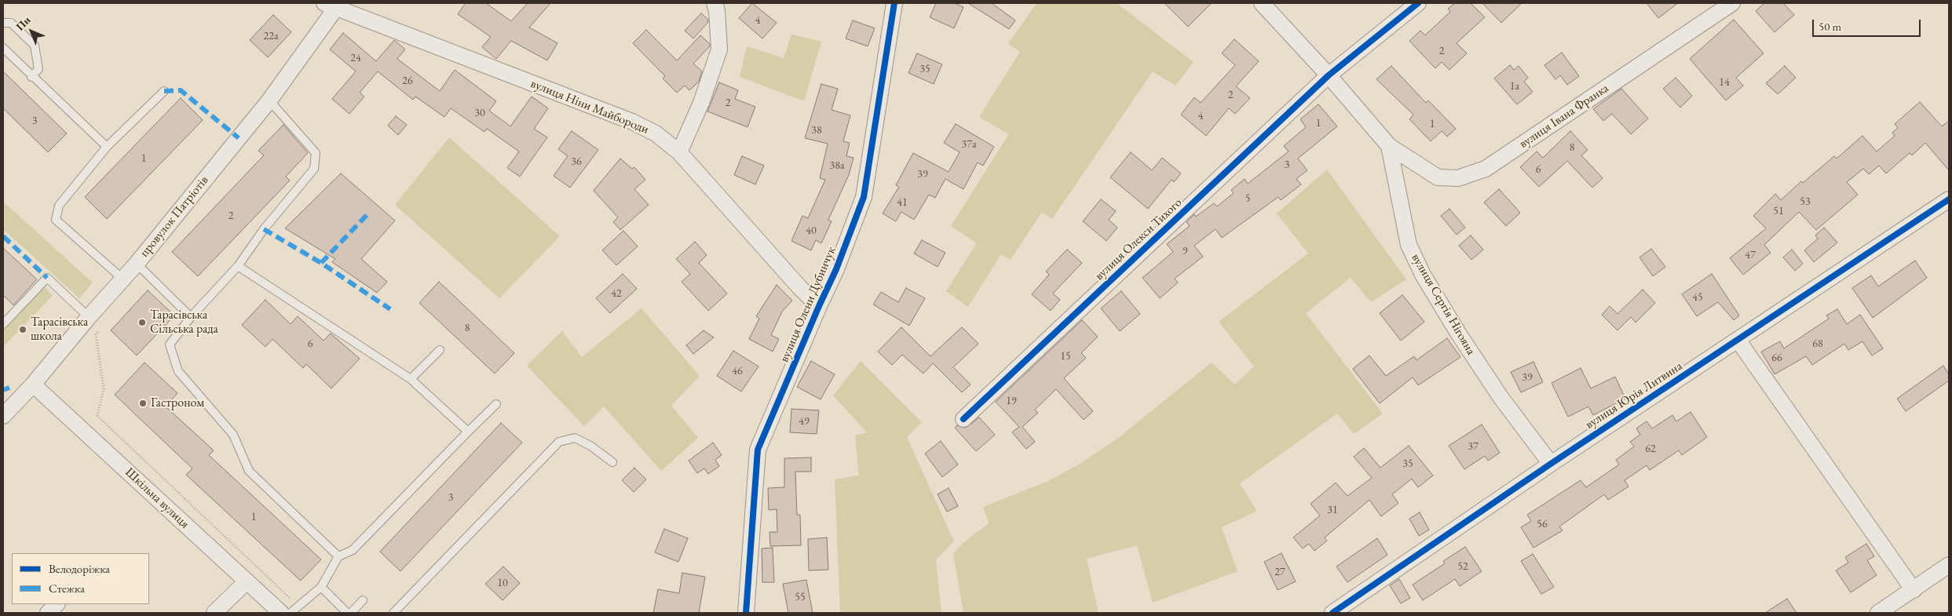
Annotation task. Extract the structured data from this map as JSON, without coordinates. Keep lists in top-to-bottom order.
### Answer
{
  "streets": {
    "street": [
      "вулиця Ніни Майбороди",
      "вулиця Івана Франка",
      "провулок Патріотів",
      "вулиця Олекси Тихого",
      "вулиця Олени Дубинчук",
      "вулиця Сергія Нігояна",
      "вулиця Юрія Литвина",
      "Шкільна вулиця"
    ]
  },
  "crossings": [
    ["вулиця Ніни Майбороди", "провулок Патріотів"],
    ["вулиця Ніни Майбороди", "вулиця Олени Дубинчук"],
    ["вулиця Івана Франка", "вулиця Сергія Нігояна"],
    ["провулок Патріотів", "Шкільна вулиця"],
    ["вулиця Олекси Тихого", "вулиця Сергія Нігояна"],
    ["вулиця Сергія Нігояна", "вулиця Юрія Литвина"]
  ],
  "places": ["Тарасівська Сільська рада", "Тарасівська школа", "Гастроном"],
  "house_numbers": [
    "4",
    "22а",
    "2",
    "24",
    "35",
    "26",
    "14",
    "1а",
    "2",
    "2",
    "30",
    "4",
    "3",
    "1",
    "1",
    "38",
    "37а",
    "8",
    "1",
    "36",
    "3",
    "38а",
    "6",
    "39",
    "5",
    "53",
    "41",
    "51",
    "2",
    "40",
    "9",
    "47",
    "42",
    "45",
    "8",
    "6",
    "68",
    "15",
    "66",
    "46",
    "39",
    "19",
    "49",
    "37",
    "62",
    "35",
    "3",
    "31",
    "1",
    "56",
    "52",
    "27",
    "10",
    "55"
  ],
  "legend": ["Велодоріжка", "Стежка"],
  "scale_bar": "50 m",
  "north": "top left"
}
